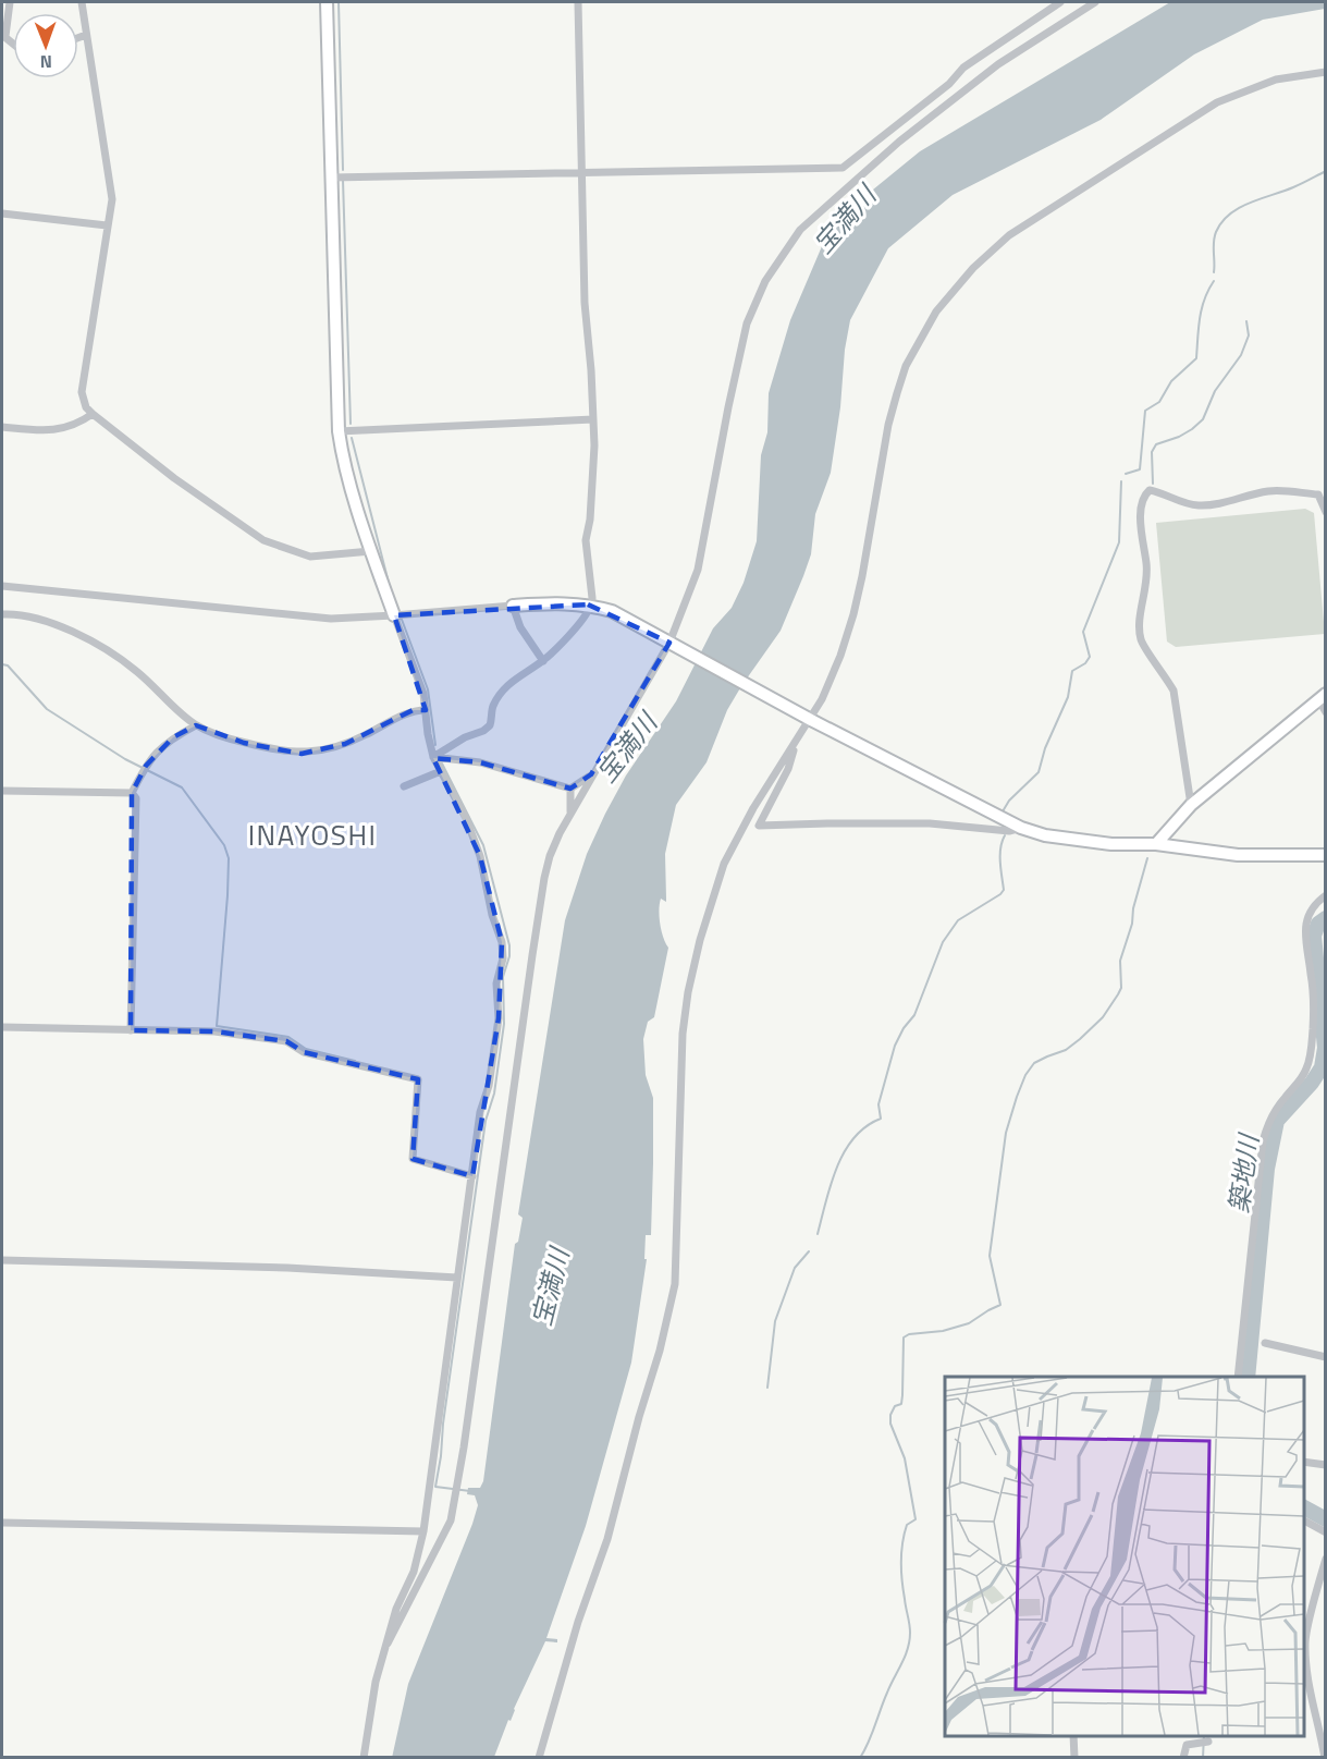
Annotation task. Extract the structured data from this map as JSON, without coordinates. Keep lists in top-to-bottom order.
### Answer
{
  "districts": ["INAYOSHI"],
  "water": ["宝満川", "築地川"],
  "north": "bottom"
}
